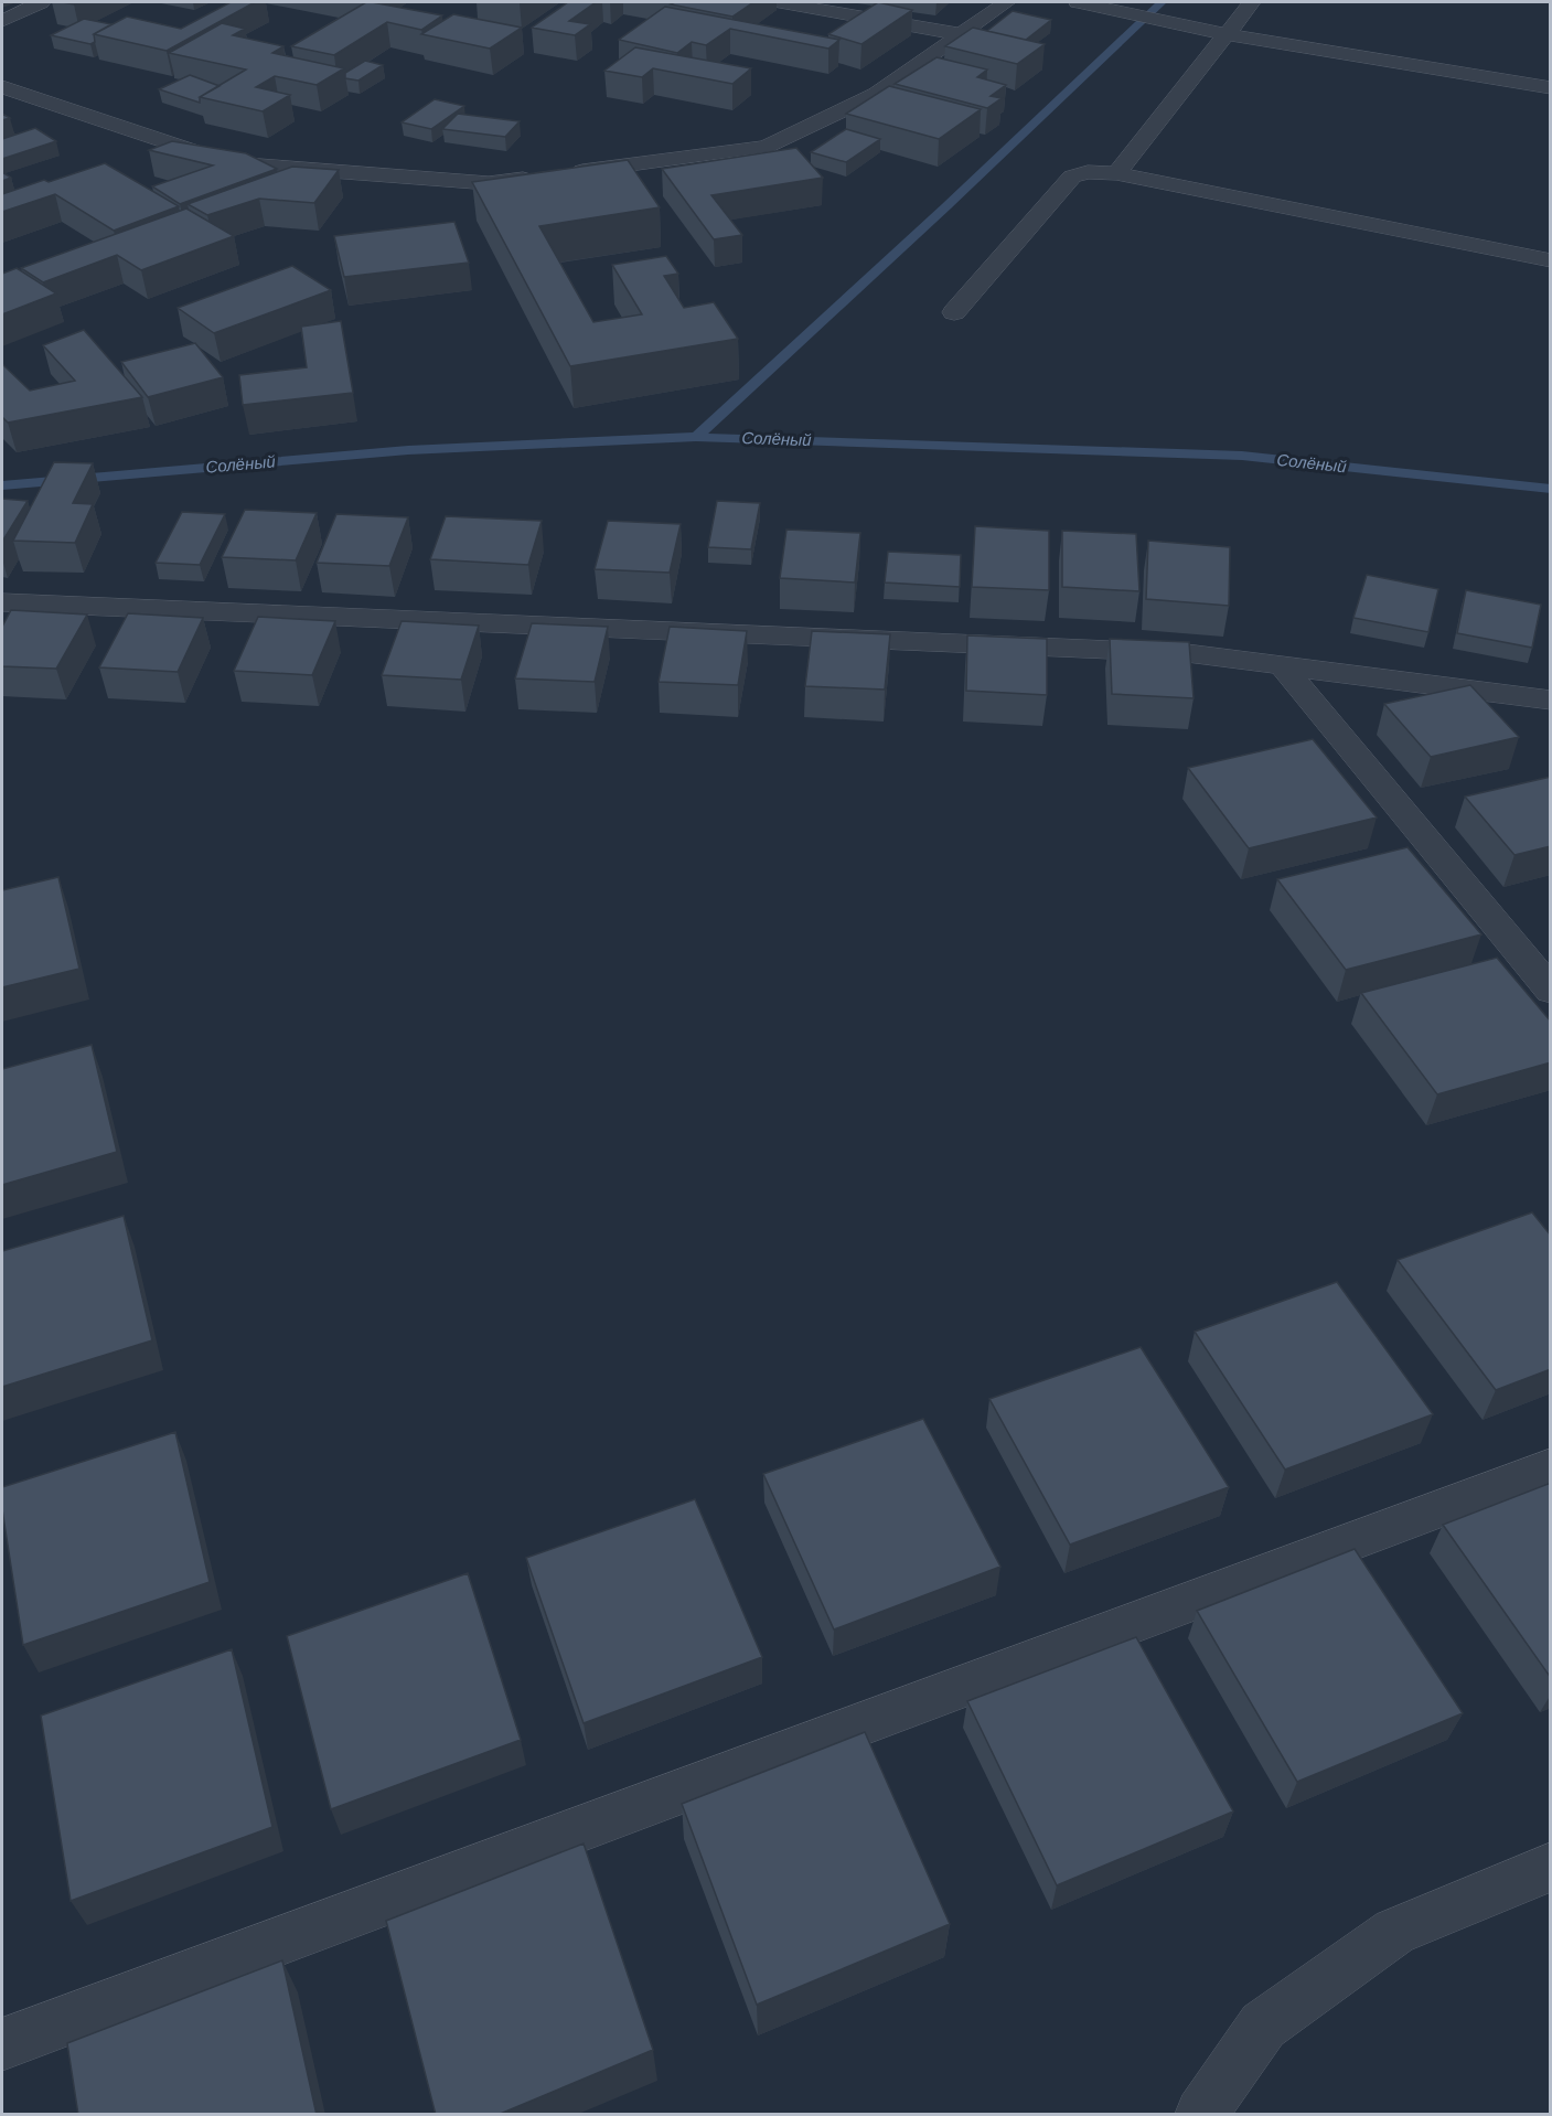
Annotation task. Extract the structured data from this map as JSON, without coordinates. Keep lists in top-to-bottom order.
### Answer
{
  "water": ["Солёный"]
}
